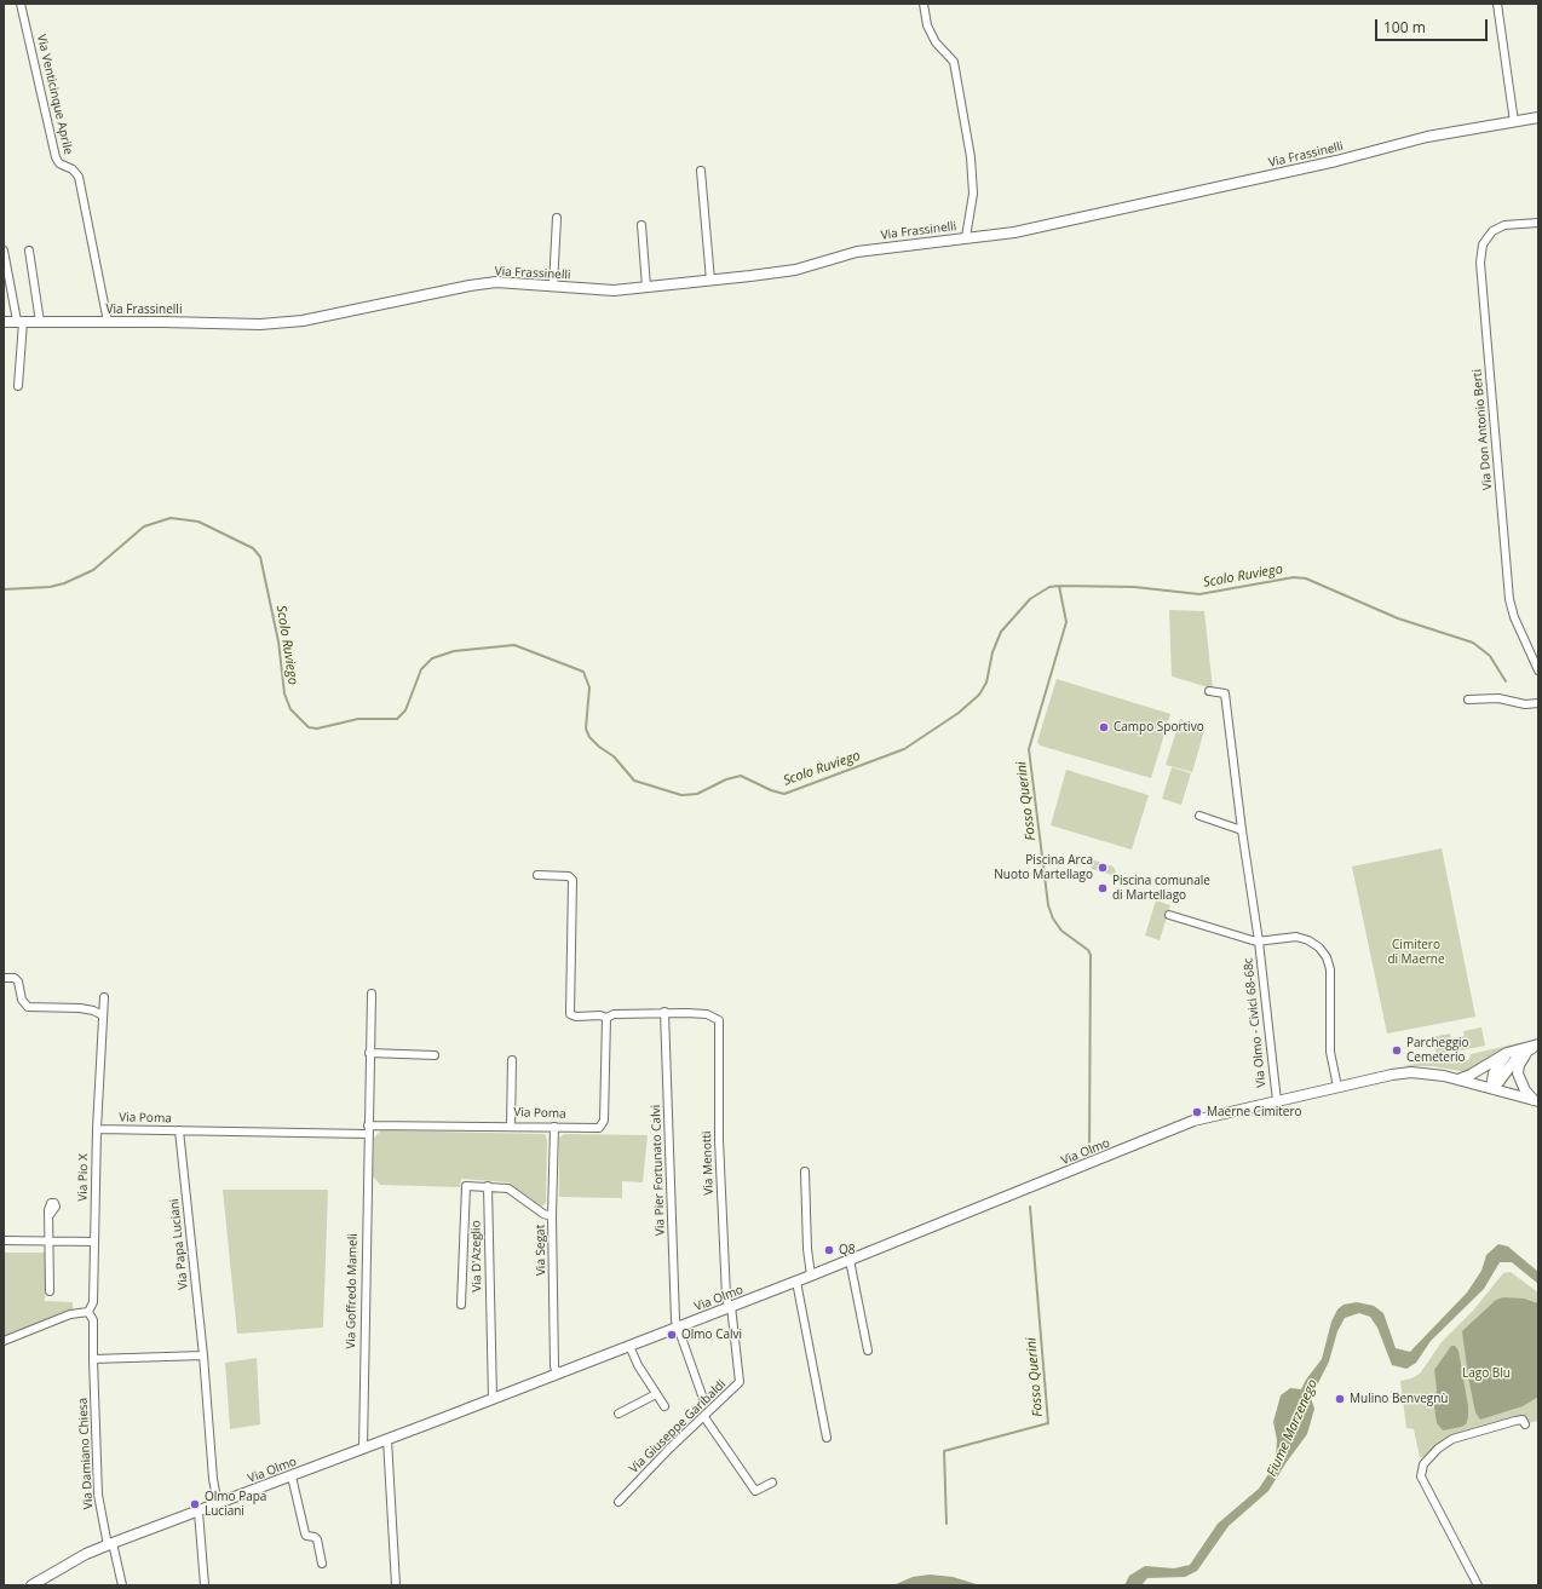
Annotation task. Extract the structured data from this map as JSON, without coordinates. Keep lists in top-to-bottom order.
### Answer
{
  "streets": {
    "street": [
      "Via Venticinque Aprile",
      "Via Frassinelli",
      "Via Don Antonio Berti",
      "Via Olmo - Civici 68-68c",
      "Via Poma",
      "Via Olmo",
      "Via Menotti",
      "Via Pier Fortunato Calvi",
      "Via Pio X",
      "Via Papa Luciani",
      "Via Segat",
      "Via D'Azeglio",
      "Via Goffredo Mameli",
      "Via Giuseppe Garibaldi",
      "Via Damiano Chiesa"
    ]
  },
  "crossings": [
    ["Via Venticinque Aprile", "Via Frassinelli"],
    ["Via Olmo - Civici 68-68c", "Via Olmo"],
    ["Via Poma", "Via Pio X"],
    ["Via Poma", "Via Papa Luciani"],
    ["Via Poma", "Via Segat"],
    ["Via Poma", "Via Goffredo Mameli"],
    ["Via Olmo", "Via Menotti"],
    ["Via Olmo", "Via Pier Fortunato Calvi"],
    ["Via Olmo", "Via Papa Luciani"],
    ["Via Olmo", "Via Segat"],
    ["Via Olmo", "Via D'Azeglio"],
    ["Via Olmo", "Via Goffredo Mameli"],
    ["Via Olmo", "Via Giuseppe Garibaldi"],
    ["Via Olmo", "Via Damiano Chiesa"],
    ["Via Menotti", "Via Pier Fortunato Calvi"],
    ["Via Menotti", "Via Giuseppe Garibaldi"],
    ["Via Pio X", "Via Damiano Chiesa"]
  ],
  "water": ["Scolo Ruviego", "Fosso Querini", "Fiume Marzenego"],
  "parks": ["Cimitero di Maerne", "Lago Blu"],
  "places": [
    "Campo Sportivo",
    "Piscina Arca Nuoto Martellago",
    "Piscina comunale di Martellago",
    "Parcheggio Cemeterio",
    "Maerne Cimitero",
    "Q8",
    "Olmo Calvi",
    "Mulino Benvegnù",
    "Olmo Papa Luciani"
  ],
  "scale_bar": "100 m"
}
